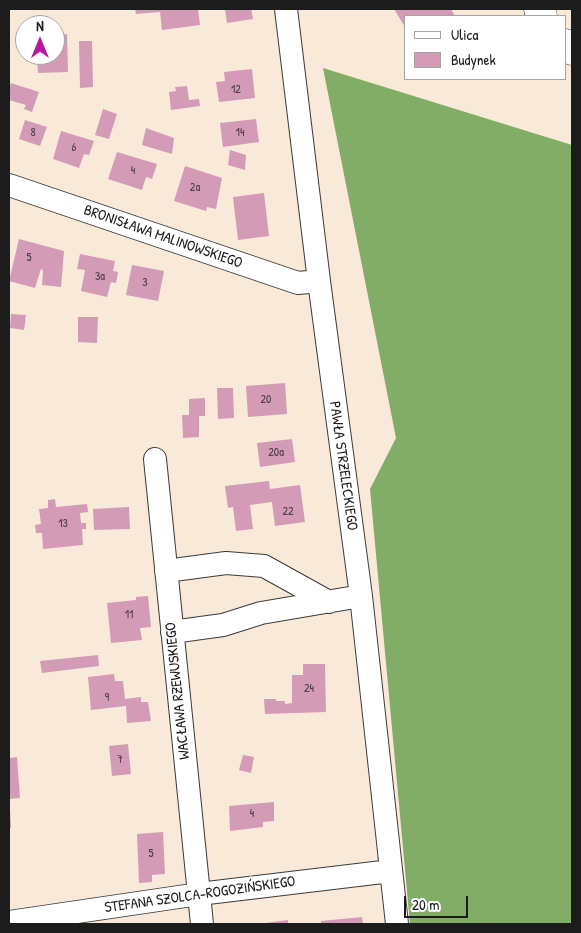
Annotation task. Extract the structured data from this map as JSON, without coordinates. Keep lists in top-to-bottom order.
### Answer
{
  "streets": {
    "street": [
      "BRONISŁAWA MALINOWSKIEGO",
      "PAWŁA STRZELECKIEGO",
      "WACŁAWA RZEWUSKIEGO",
      "STEFANA SZOLCA-ROGOZIŃSKIEGO"
    ]
  },
  "crossings": [
    ["BRONISŁAWA MALINOWSKIEGO", "PAWŁA STRZELECKIEGO"],
    ["PAWŁA STRZELECKIEGO", "STEFANA SZOLCA-ROGOZIŃSKIEGO"],
    ["WACŁAWA RZEWUSKIEGO", "STEFANA SZOLCA-ROGOZIŃSKIEGO"]
  ],
  "house_numbers": [
    "12",
    "8",
    "14",
    "6",
    "4",
    "2a",
    "5",
    "3a",
    "3",
    "20",
    "20a",
    "22",
    "13",
    "11",
    "24",
    "9",
    "7",
    "4",
    "5"
  ],
  "legend": ["Ulica", "Budynek"],
  "scale_bar": "20 m",
  "north": "top"
}
